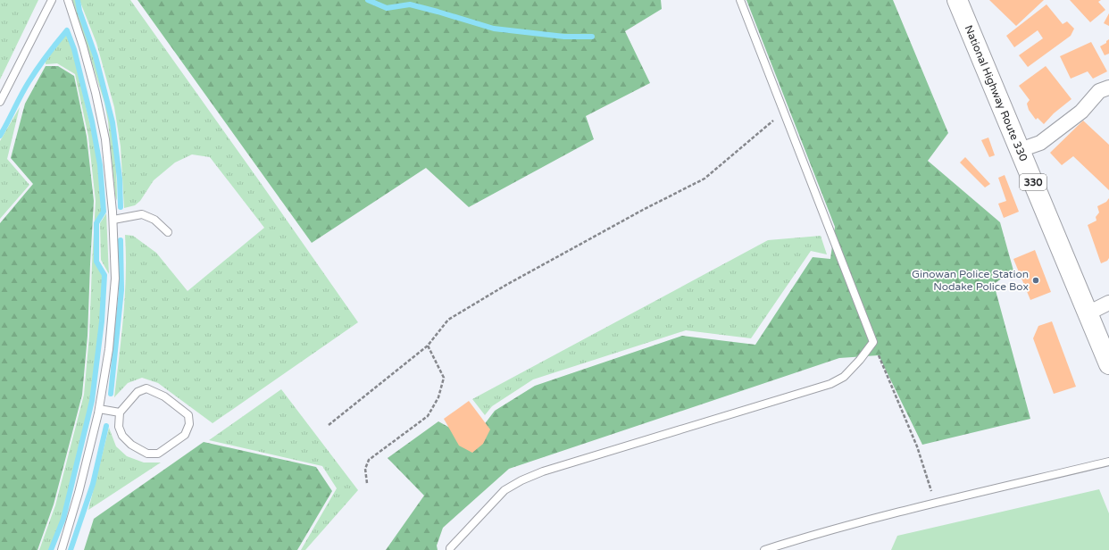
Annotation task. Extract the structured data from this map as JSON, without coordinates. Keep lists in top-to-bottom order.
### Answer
{
  "streets": {
    "highway": ["National Highway Route 330", "330"]
  },
  "places": ["Ginowan Police Station Nodake Police Box"]
}
